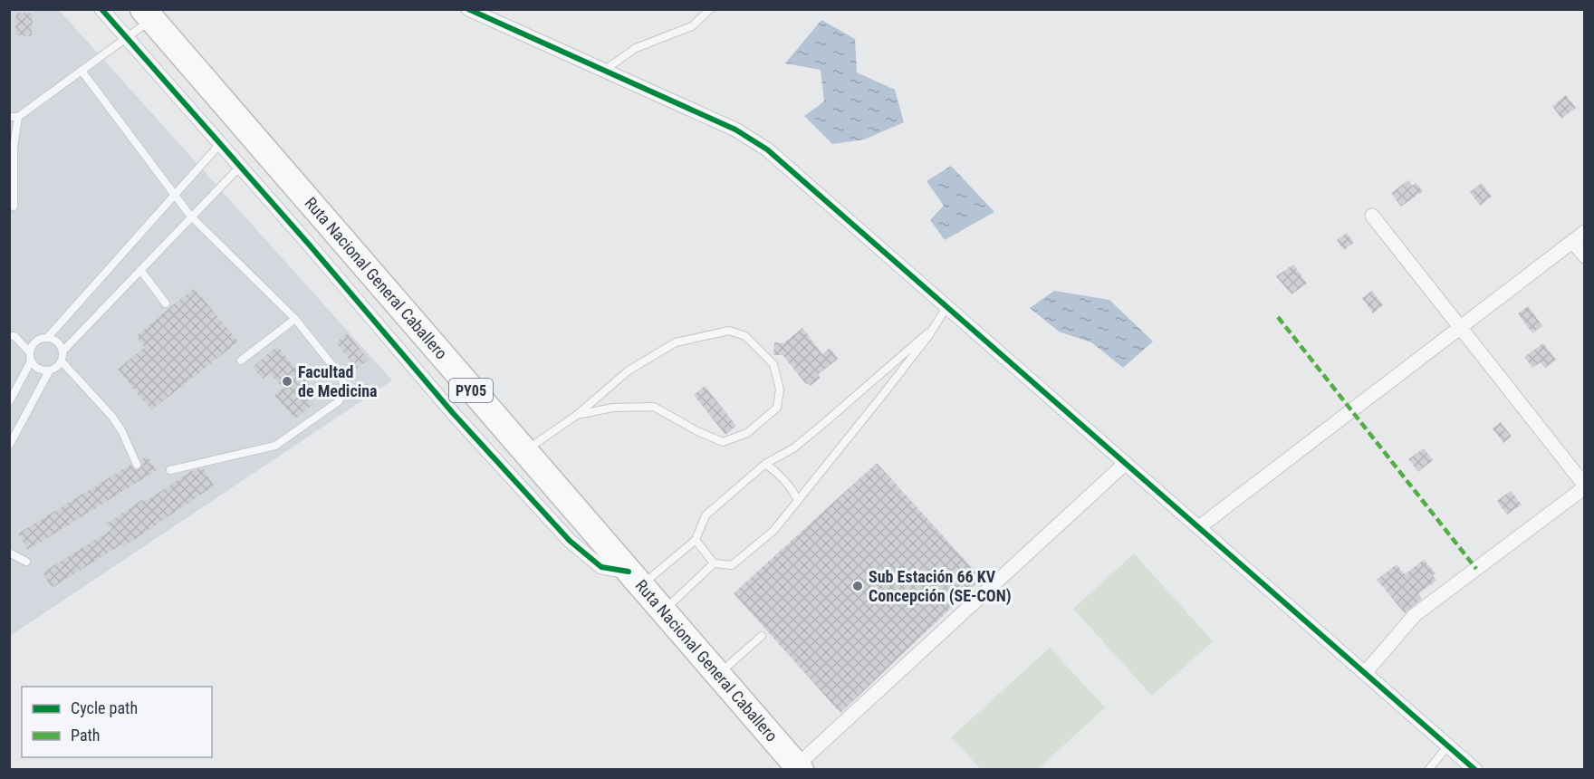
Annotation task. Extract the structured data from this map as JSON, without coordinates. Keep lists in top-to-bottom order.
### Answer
{
  "streets": {
    "highway": ["Ruta Nacional General Caballero", "PY05"]
  },
  "places": ["Facultad de Medicina", "Sub Estación 66 KV Concepción (SE-CON)"],
  "legend": ["Cycle path", "Path"]
}
